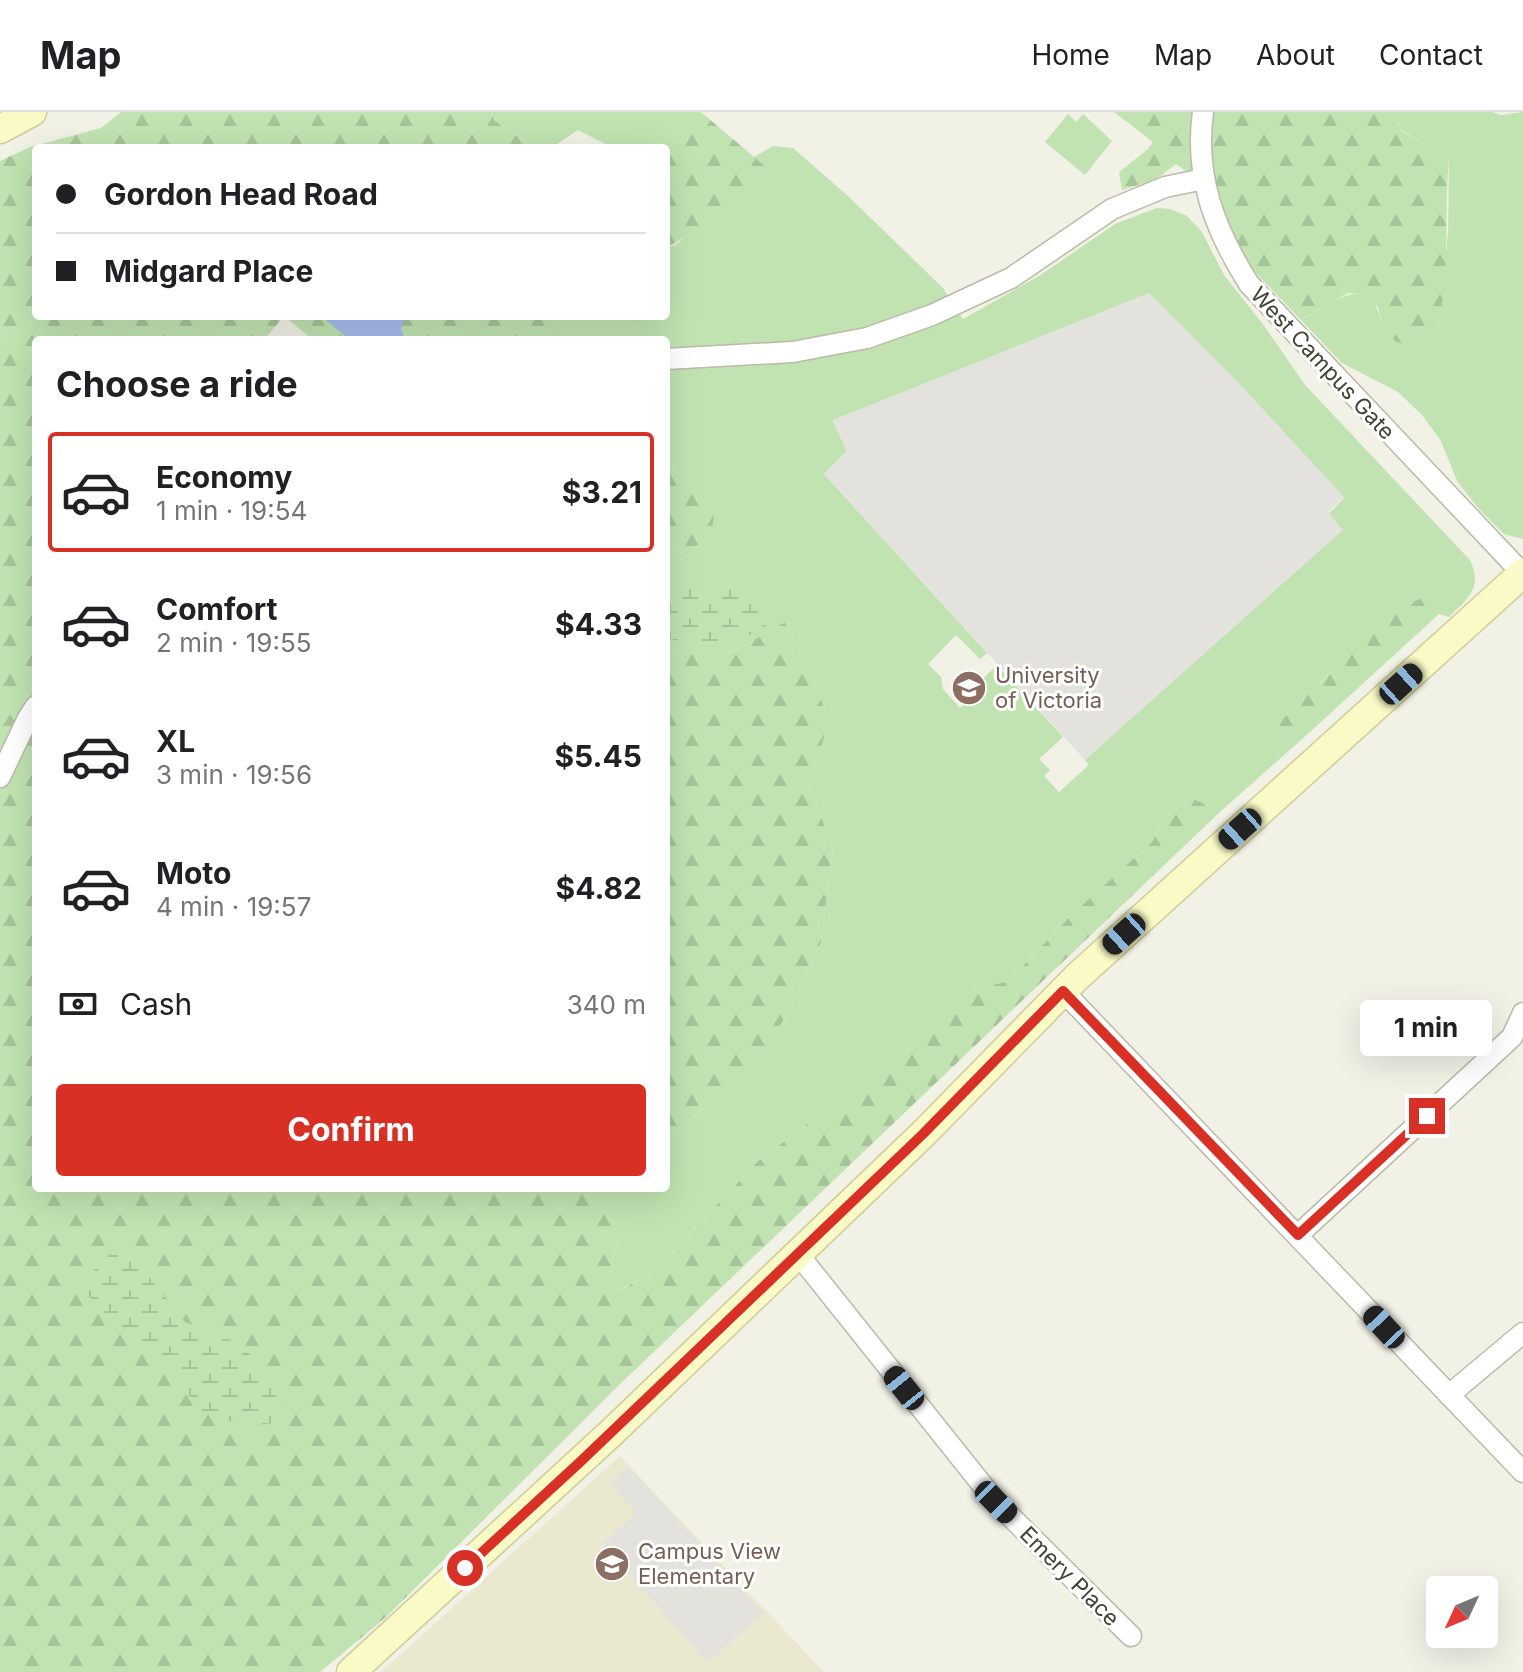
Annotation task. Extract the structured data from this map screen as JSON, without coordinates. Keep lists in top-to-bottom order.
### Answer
{
  "streets": {
    "street": ["West Campus Gate", "Emery Place"]
  },
  "places": {
    "school or university": ["University of Victoria", "Campus View Elementary"]
  },
  "north": "bottom left",
  "page": {
    "header": "Map",
    "nav": [
      "Home",
      "Map",
      "About",
      "Contact"
    ],
    "banner": ["Gordon Head Road", "Midgard Place"],
    "heading": "Choose a ride",
    "list": [
      {
        "name": "Economy",
        "note": "1 min · 19:54",
        "value": "$3.21"
      },
      {
        "name": "Comfort",
        "note": "2 min · 19:55",
        "value": "$4.33"
      },
      {
        "name": "XL",
        "note": "3 min · 19:56",
        "value": "$5.45"
      },
      {
        "name": "Moto",
        "note": "4 min · 19:57",
        "value": "$4.82"
      }
    ],
    "pay": ["Cash", "340 m"],
    "bubble": "1 min",
    "buttons": "Confirm"
  }
}
